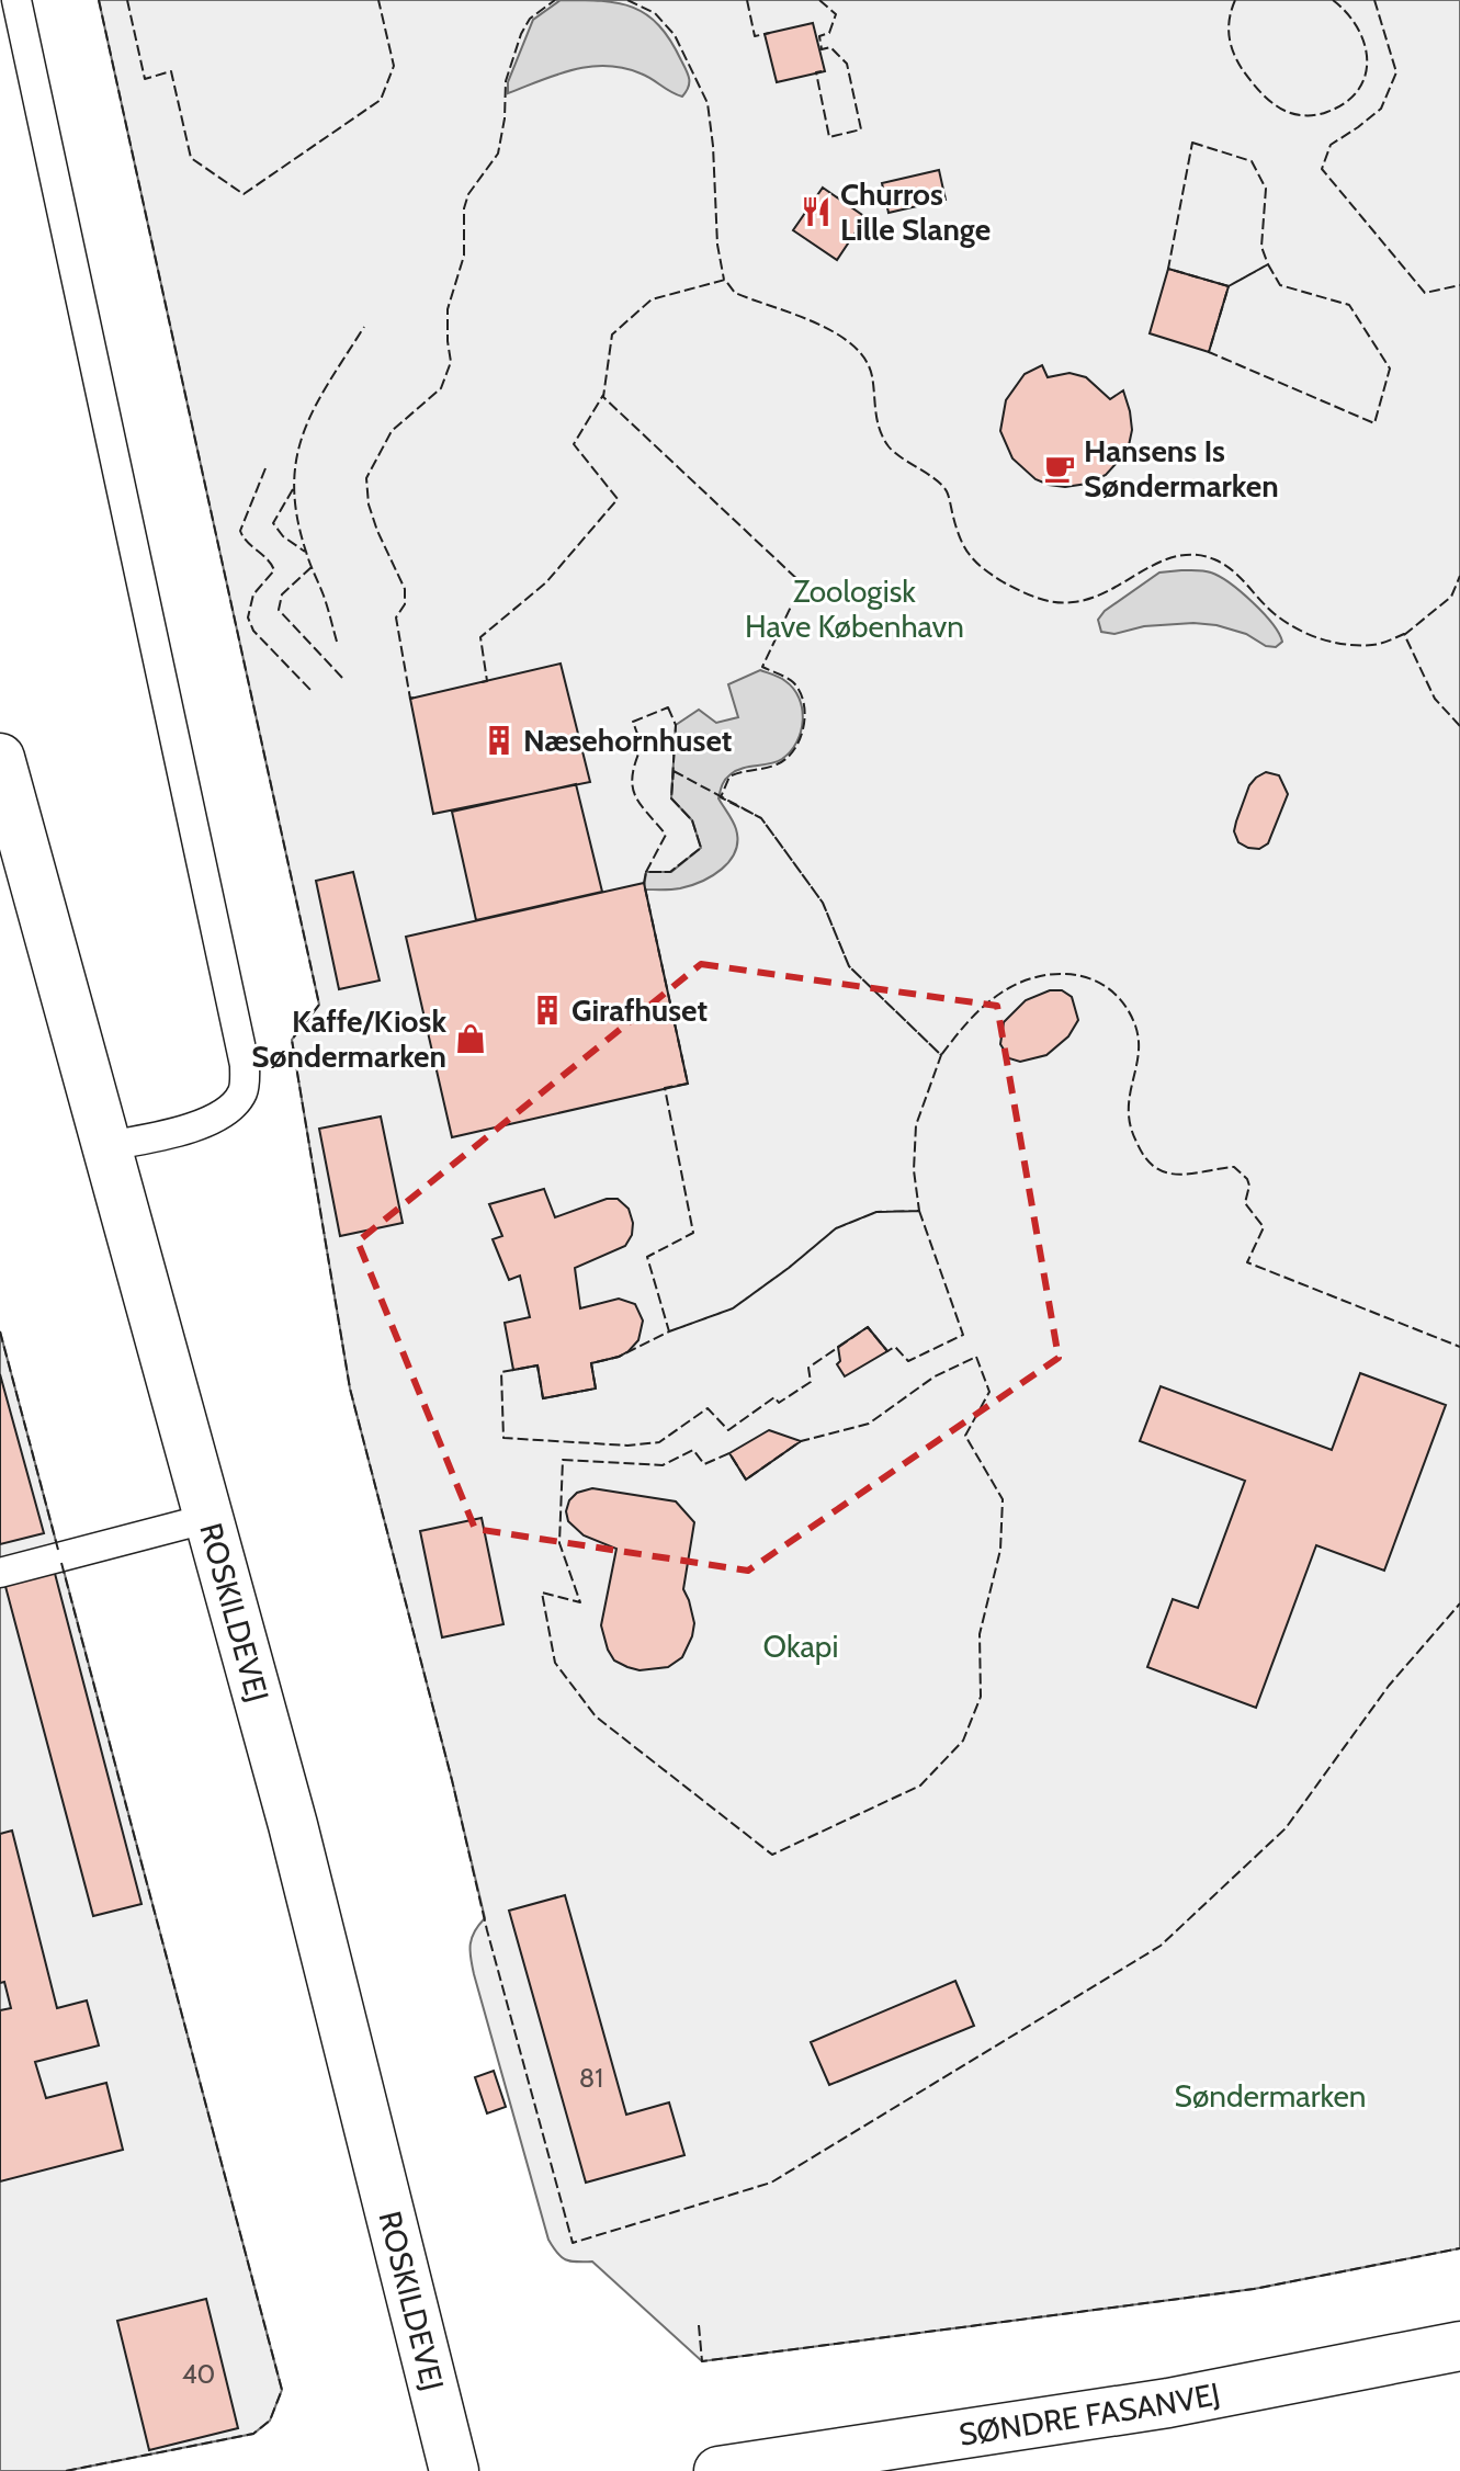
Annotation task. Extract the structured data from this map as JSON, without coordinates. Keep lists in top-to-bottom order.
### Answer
{
  "streets": {
    "street": ["ROSKILDEVEJ", "SØNDRE FASANVEJ"]
  },
  "parks": ["Zoologisk Have København", "Okapi", "Søndermarken"],
  "places": {
    "restaurant": ["Churros Lille Slange"],
    "cafe": ["Hansens Is Søndermarken"],
    "building": ["Næsehornhuset", "Girafhuset"],
    "shop": ["Kaffe/Kiosk Søndermarken"]
  },
  "house_numbers": ["81", "40"]
}
